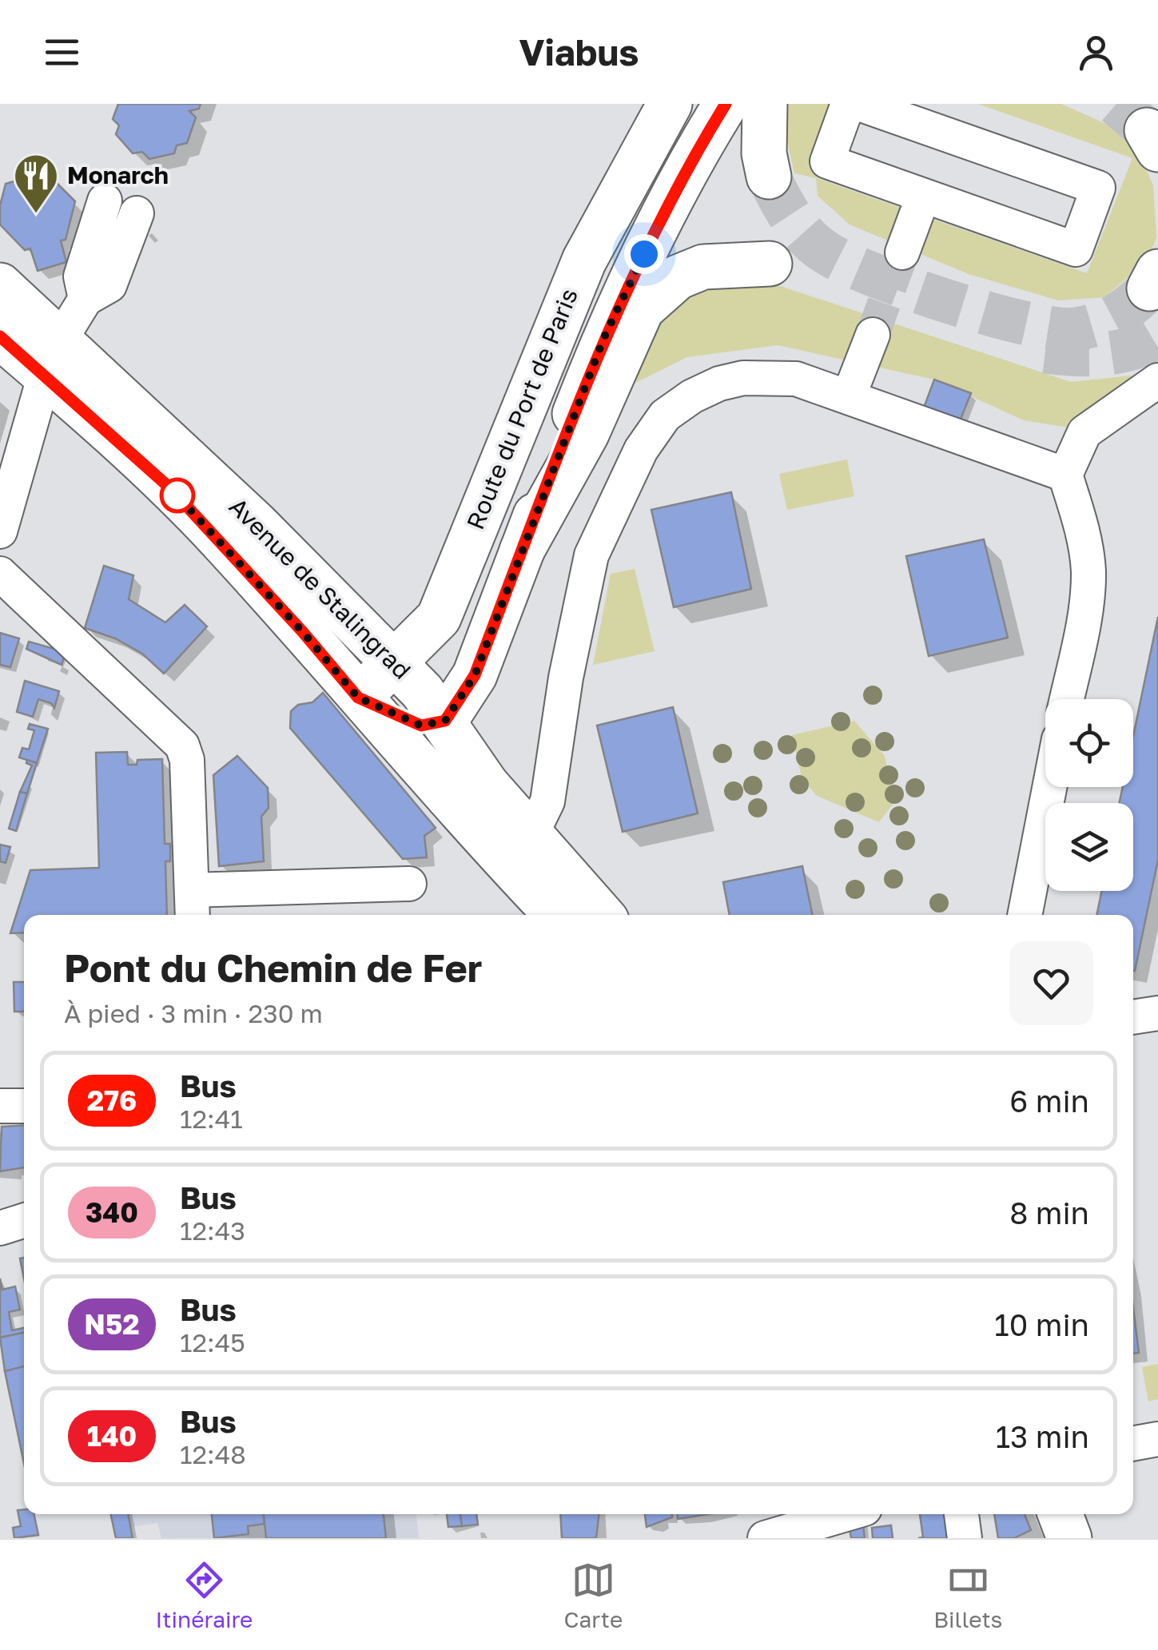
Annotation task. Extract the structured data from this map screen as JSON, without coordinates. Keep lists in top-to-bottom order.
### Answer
{
  "streets": {
    "main road": ["Route du Port de Paris", "Avenue de Stalingrad"]
  },
  "crossings": [
    ["Route du Port de Paris", "Avenue de Stalingrad"]
  ],
  "places": {
    "restaurant": ["Monarch"]
  },
  "lines": ["bus line 276"],
  "page": {
    "header": "Viabus",
    "heading": ["Pont du Chemin de Fer", "À pied · 3 min · 230 m"],
    "list": [
      {
        "mark": "276",
        "name": "Bus",
        "note": "12:41",
        "value": "6 min"
      },
      {
        "mark": "340",
        "name": "Bus",
        "note": "12:43",
        "value": "8 min"
      },
      {
        "mark": "N52",
        "name": "Bus",
        "note": "12:45",
        "value": "10 min"
      },
      {
        "mark": "140",
        "name": "Bus",
        "note": "12:48",
        "value": "13 min"
      }
    ],
    "tabs": ["Itinéraire", "Carte", "Billets"]
  }
}
